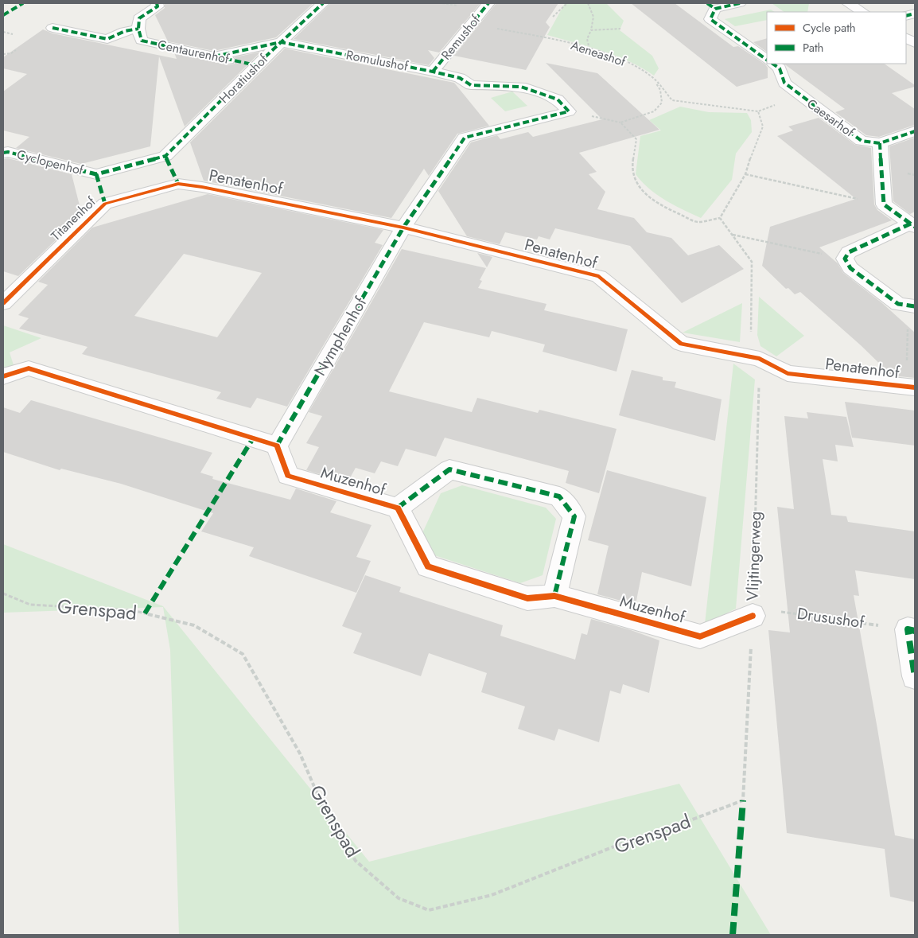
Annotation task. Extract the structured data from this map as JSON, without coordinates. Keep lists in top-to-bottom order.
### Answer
{
  "streets": {
    "street": [
      "Remushof",
      "Centaurenhof",
      "Romulushof",
      "Horatiushof",
      "Caesarhof",
      "Cyclopenhof",
      "Penatenhof",
      "Titanenhof",
      "Nymphenhof",
      "Muzenhof"
    ],
    "path": [
      "Aeneashof",
      "Vlijtingerweg",
      "Grenspad",
      "Drusushof"
    ]
  },
  "crossings": [
    ["Remushof", "Aeneashof"],
    ["Remushof", "Romulushof"],
    ["Centaurenhof", "Horatiushof"],
    ["Aeneashof", "Caesarhof"],
    ["Romulushof", "Horatiushof"],
    ["Penatenhof", "Titanenhof"],
    ["Penatenhof", "Nymphenhof"],
    ["Penatenhof", "Vlijtingerweg"],
    ["Nymphenhof", "Muzenhof"],
    ["Muzenhof", "Vlijtingerweg"],
    ["Muzenhof", "Drusushof"],
    ["Vlijtingerweg", "Grenspad"],
    ["Vlijtingerweg", "Drusushof"]
  ],
  "legend": ["Cycle path", "Path"]
}
